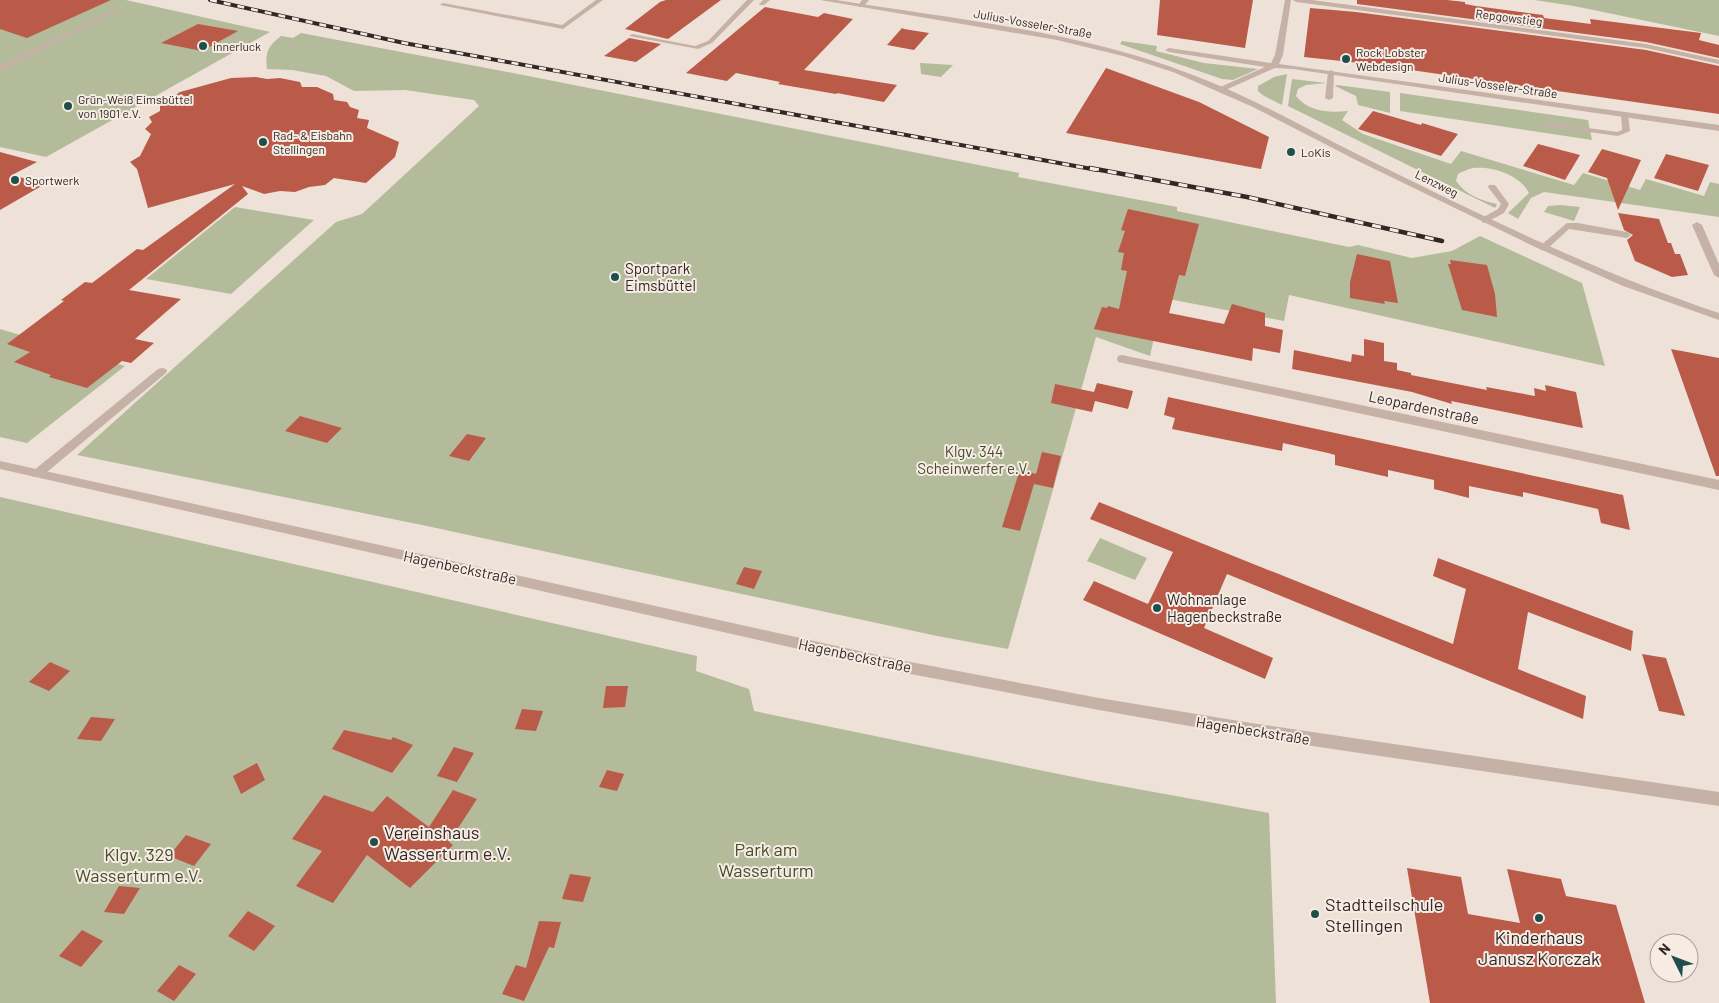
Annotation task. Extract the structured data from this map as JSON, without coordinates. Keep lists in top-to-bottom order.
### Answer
{
  "streets": {
    "street": [
      "Repgowstieg",
      "Julius-Vosseler-Straße",
      "Lenzweg",
      "Leopardenstraße",
      "Hagenbeckstraße"
    ]
  },
  "crossings": [
    ["Julius-Vosseler-Straße", "Lenzweg"]
  ],
  "parks": ["Klgv. 344 Scheinwerfer e.V.", "Park am Wasserturm", "Klgv. 329 Wasserturm e.V."],
  "places": [
    "innerluck",
    "Rock Lobster Webdesign",
    "Grün-Weiß Eimsbüttel von 1901 e.V.",
    "Rad- & Eisbahn Stellingen",
    "LoKis",
    "Sportwerk",
    "Sportpark Eimsbüttel",
    "Wohnanlage Hagenbeckstraße",
    "Vereinshaus Wasserturm e.V.",
    "Stadtteilschule Stellingen",
    "Kinderhaus Janusz Korczak"
  ],
  "north": "top left"
}
